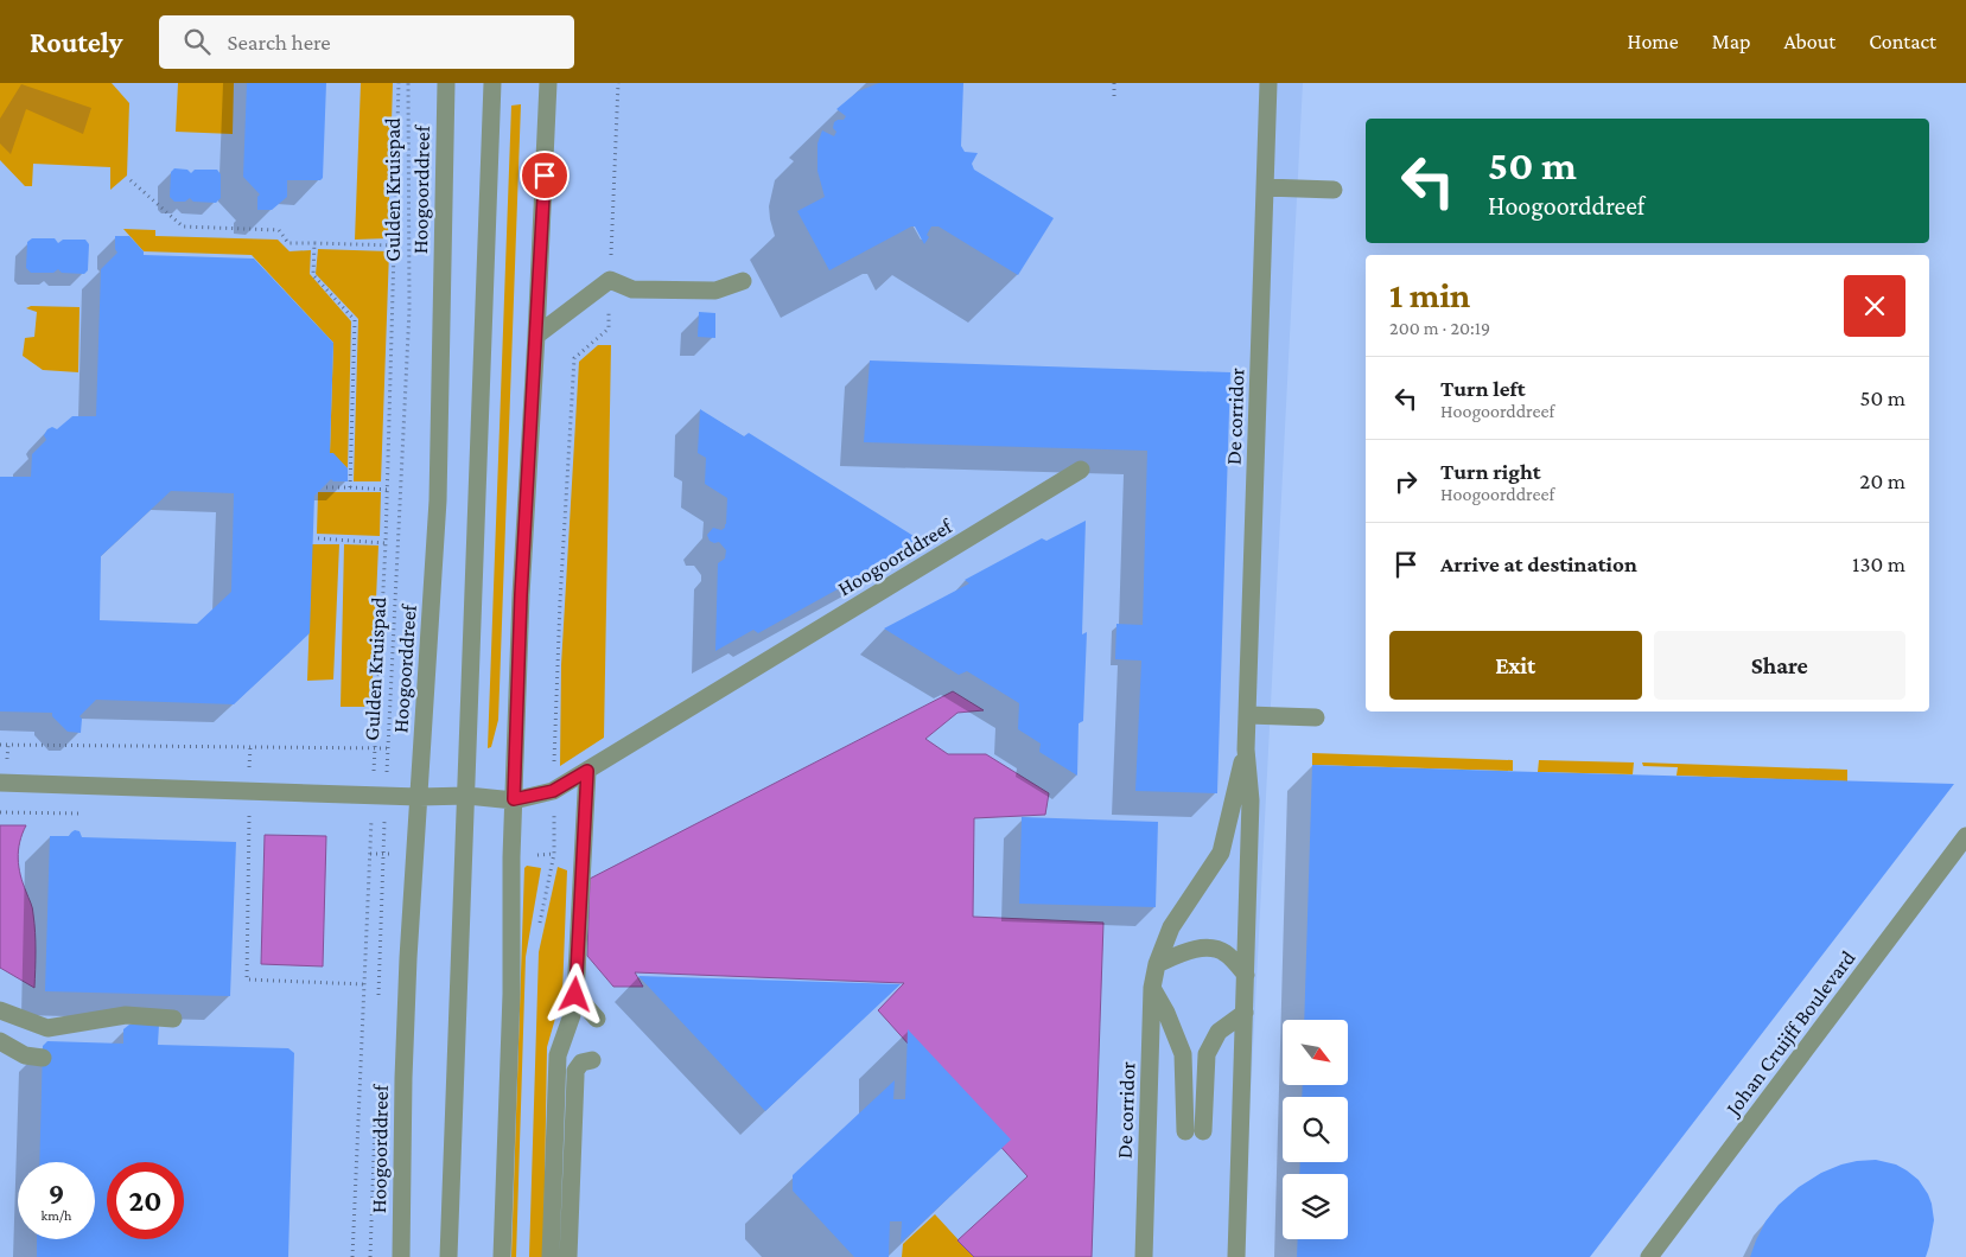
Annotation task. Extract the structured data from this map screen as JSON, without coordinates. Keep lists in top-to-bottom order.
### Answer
{
  "streets": {
    "street": ["Hoogoorddreef", "De corridor", "Johan Cruijff Boulevard"],
    "path": ["Gulden Kruispad"]
  },
  "crossings": [
    ["Gulden Kruispad", "Hoogoorddreef"]
  ],
  "north": "bottom right",
  "page": {
    "header": "Routely",
    "search": "Search here",
    "nav": [
      "Home",
      "Map",
      "About",
      "Contact"
    ],
    "turn": ["50 m", "Hoogoorddreef"],
    "heading": ["1 min", "200 m · 20:19"],
    "list": [
      {
        "name": "Turn left",
        "note": "Hoogoorddreef",
        "value": "50 m"
      },
      {
        "name": "Turn right",
        "note": "Hoogoorddreef",
        "value": "20 m"
      },
      {
        "name": "Arrive at destination",
        "value": "130 m"
      }
    ],
    "buttons": ["Exit", "Share"],
    "speed": "9 km/h",
    "limit": "20"
  }
}
